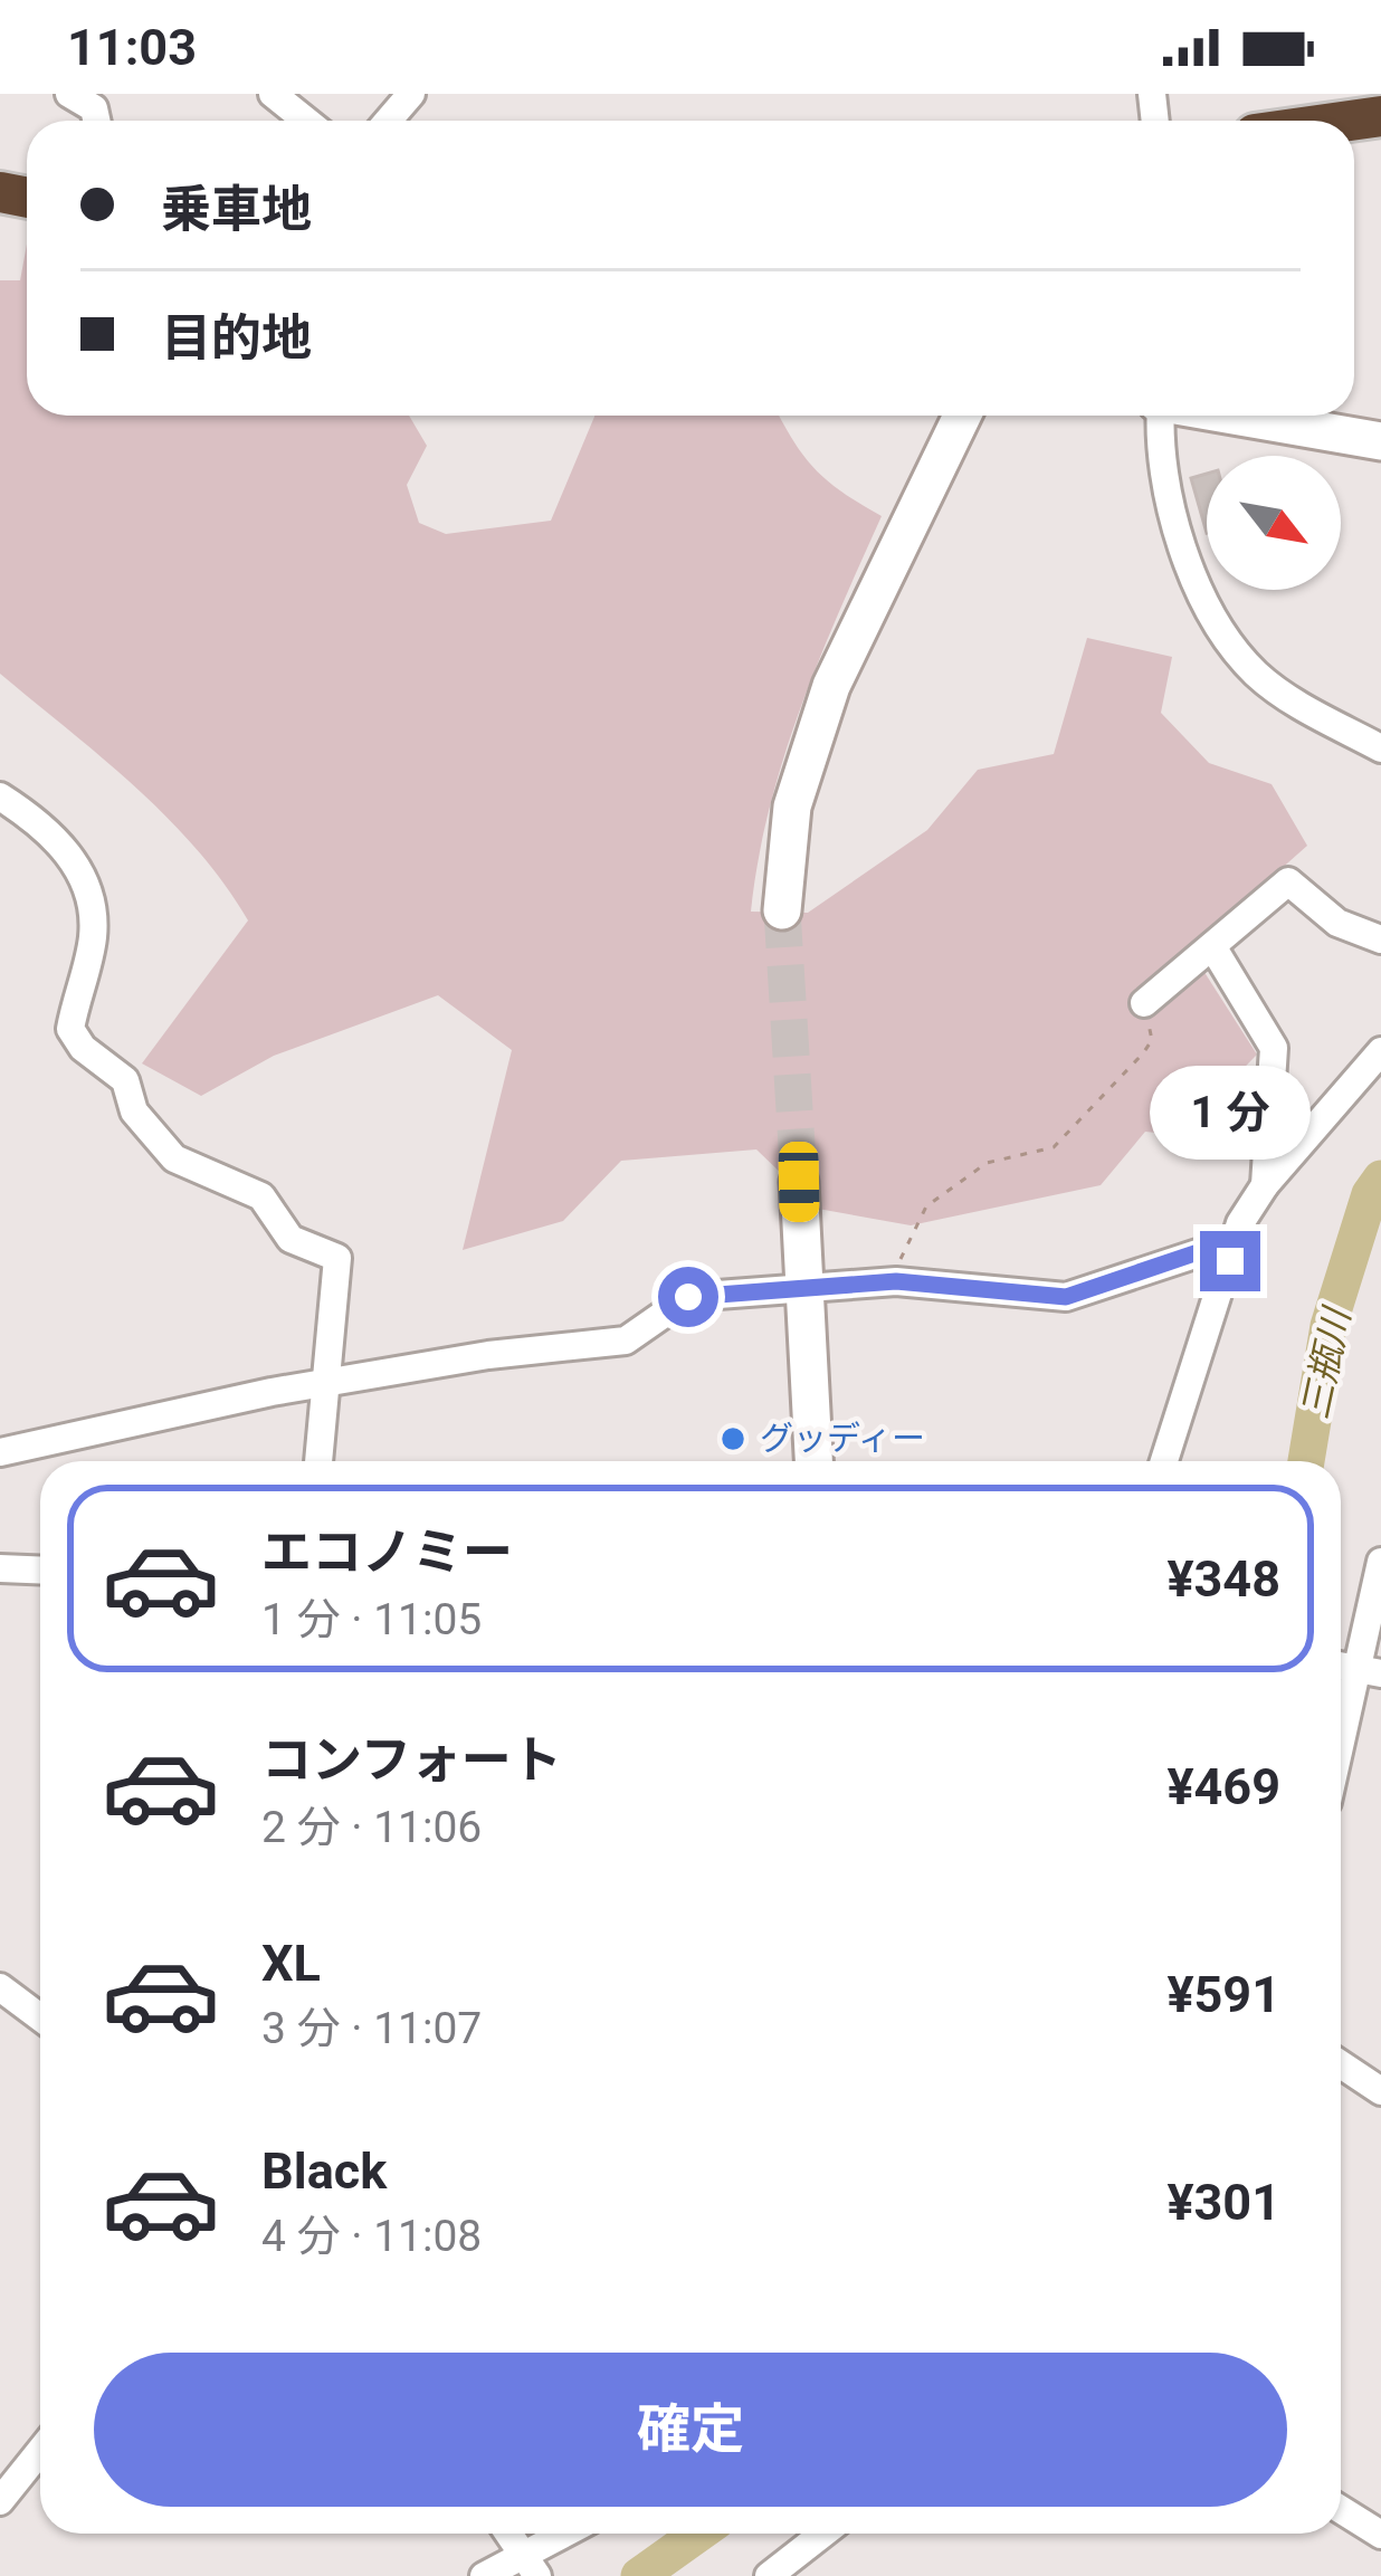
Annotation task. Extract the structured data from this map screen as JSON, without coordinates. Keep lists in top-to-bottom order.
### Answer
{
  "water": ["三瓶川"],
  "places": ["グッディー"],
  "north": "bottom right",
  "page": {
    "status": "11:03",
    "banner": ["乗車地", "目的地"],
    "bubble": "1 分",
    "list": [
      {
        "name": "エコノミー",
        "note": "1 分 · 11:05",
        "value": "¥348"
      },
      {
        "name": "コンフォート",
        "note": "2 分 · 11:06",
        "value": "¥469"
      },
      {
        "name": "XL",
        "note": "3 分 · 11:07",
        "value": "¥591"
      },
      {
        "name": "Black",
        "note": "4 分 · 11:08",
        "value": "¥301"
      }
    ],
    "buttons": "確定"
  }
}
